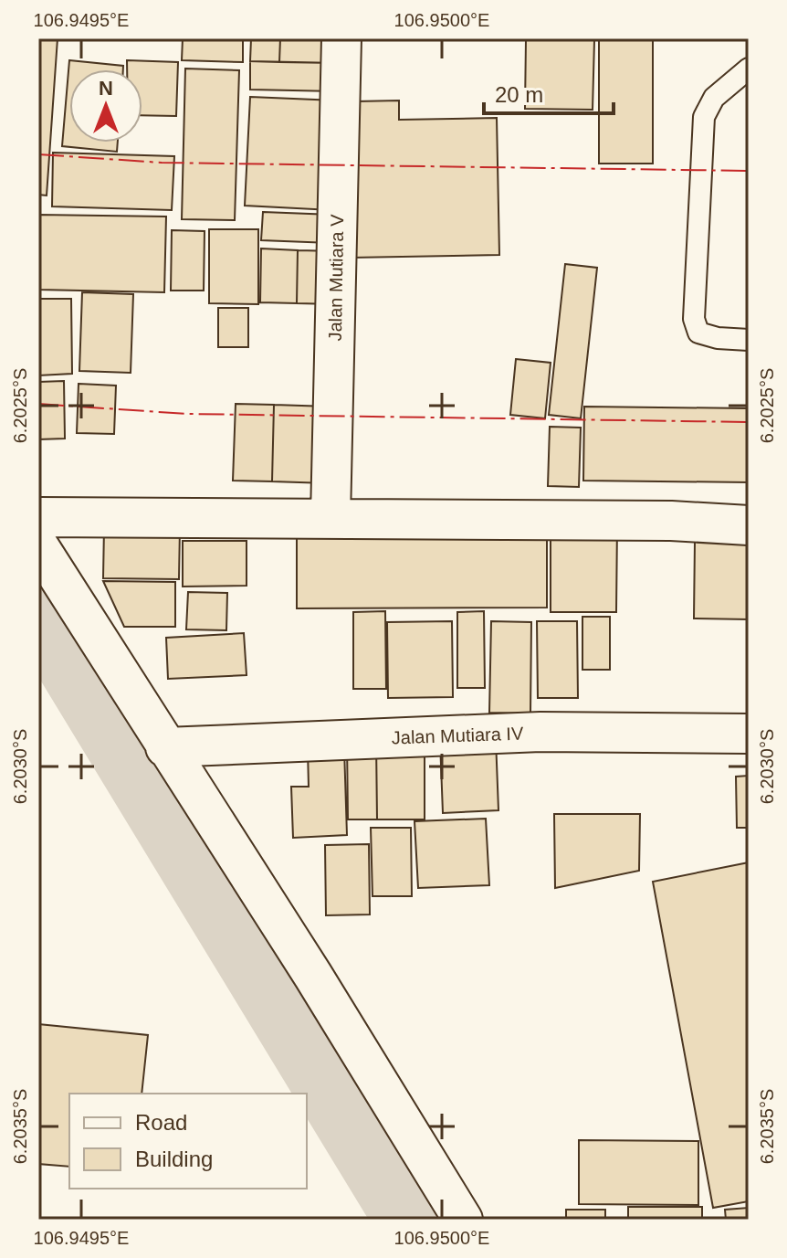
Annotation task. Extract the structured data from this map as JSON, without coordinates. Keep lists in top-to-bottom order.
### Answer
{
  "streets": {
    "street": ["Jalan Mutiara V", "Jalan Mutiara IV"]
  },
  "legend": ["Road", "Building"],
  "scale_bar": "20 m",
  "north": "top",
  "coordinates": [
    "106.9495°E",
    "106.9500°E",
    "6.2025°S",
    "6.2030°S",
    "6.2035°S"
  ]
}
